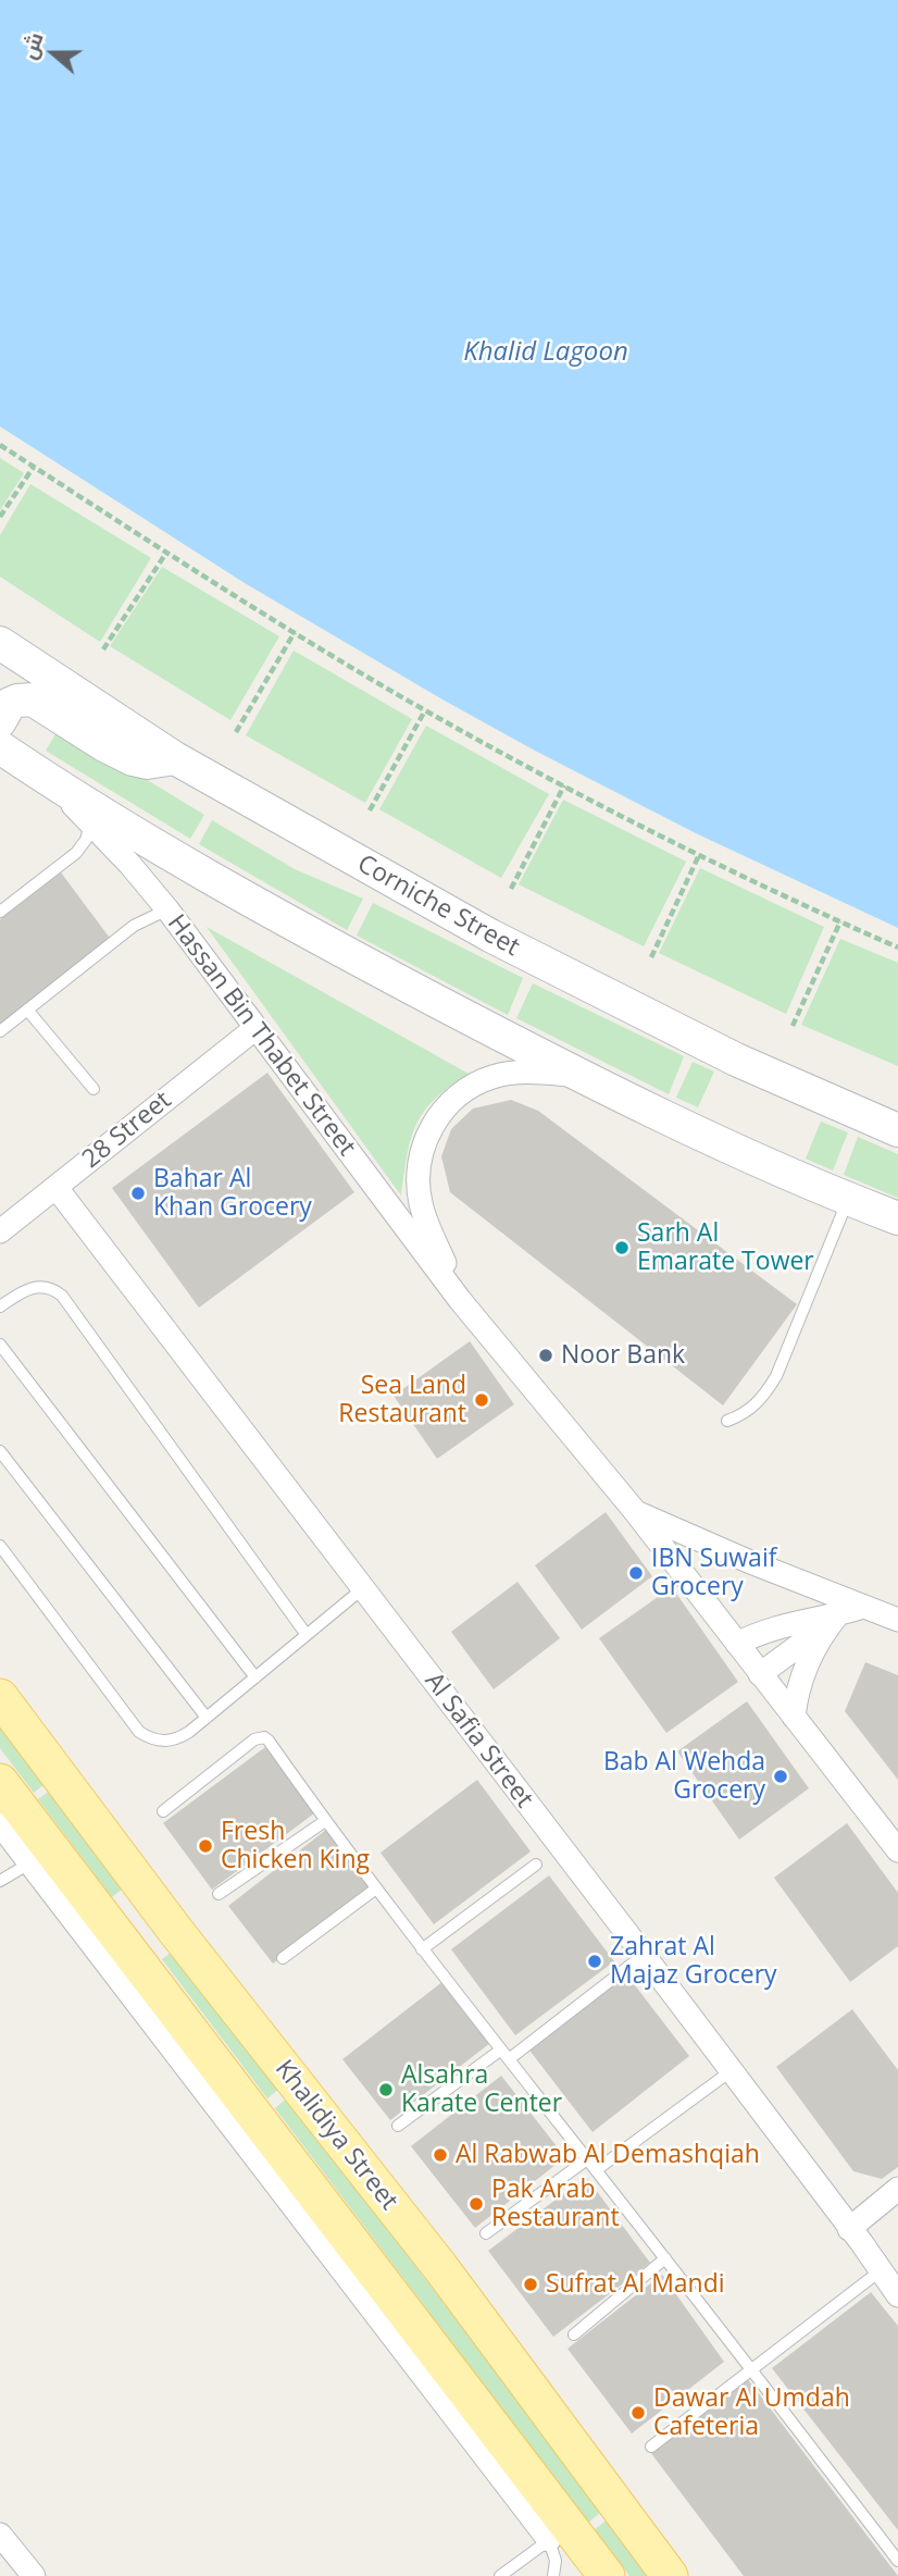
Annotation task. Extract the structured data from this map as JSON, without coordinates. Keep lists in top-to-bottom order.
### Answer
{
  "streets": {
    "main road": ["Corniche Street", "Khalidiya Street"],
    "street": ["Hassan Bin Thabet Street", "28 Street", "Al Safia Street"]
  },
  "crossings": [
    ["Hassan Bin Thabet Street", "28 Street"],
    ["28 Street", "Al Safia Street"]
  ],
  "water": ["Khalid Lagoon"],
  "places": [
    "Bahar Al Khan Grocery",
    "Sarh Al Emarate Tower",
    "Noor Bank",
    "Sea Land Restaurant",
    "IBN Suwaif Grocery",
    "Bab Al Wehda Grocery",
    "Fresh Chicken King",
    "Zahrat Al Majaz Grocery",
    "Alsahra Karate Center",
    "Al Rabwab Al Demashqiah",
    "Pak Arab Restaurant",
    "Sufrat Al Mandi",
    "Dawar Al Umdah Cafeteria"
  ],
  "north": "left"
}
